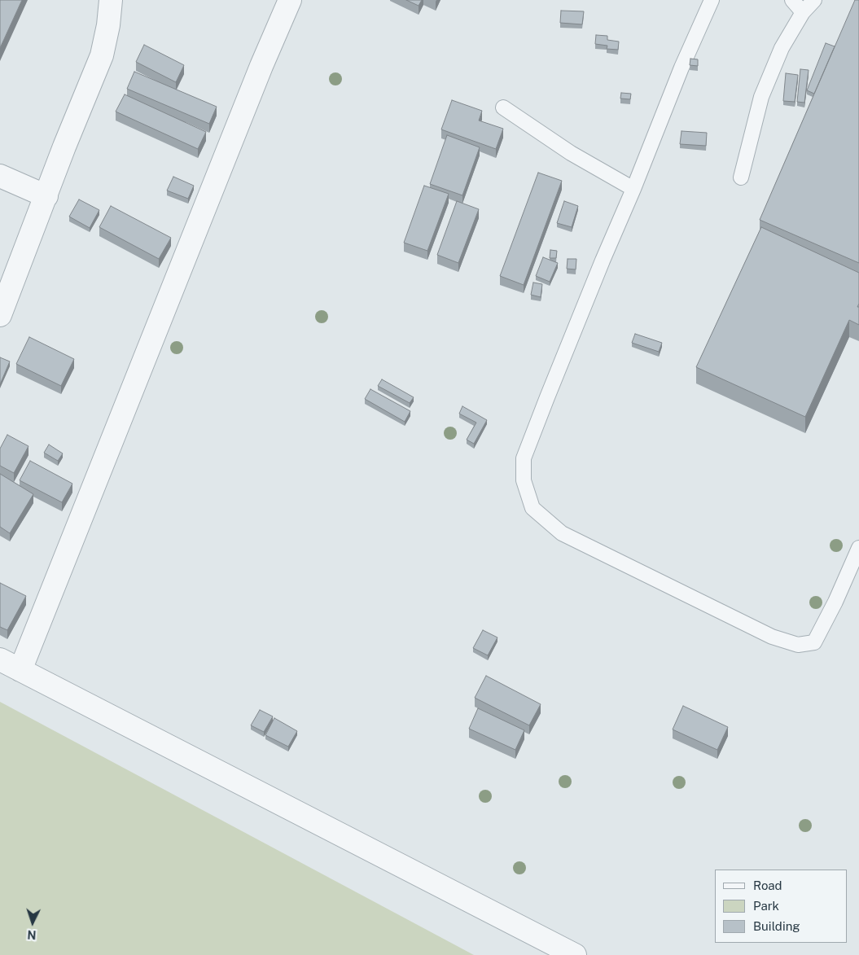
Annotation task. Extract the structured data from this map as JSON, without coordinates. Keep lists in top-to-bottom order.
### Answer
{
  "legend": ["Road", "Park", "Building"],
  "north": "bottom"
}
